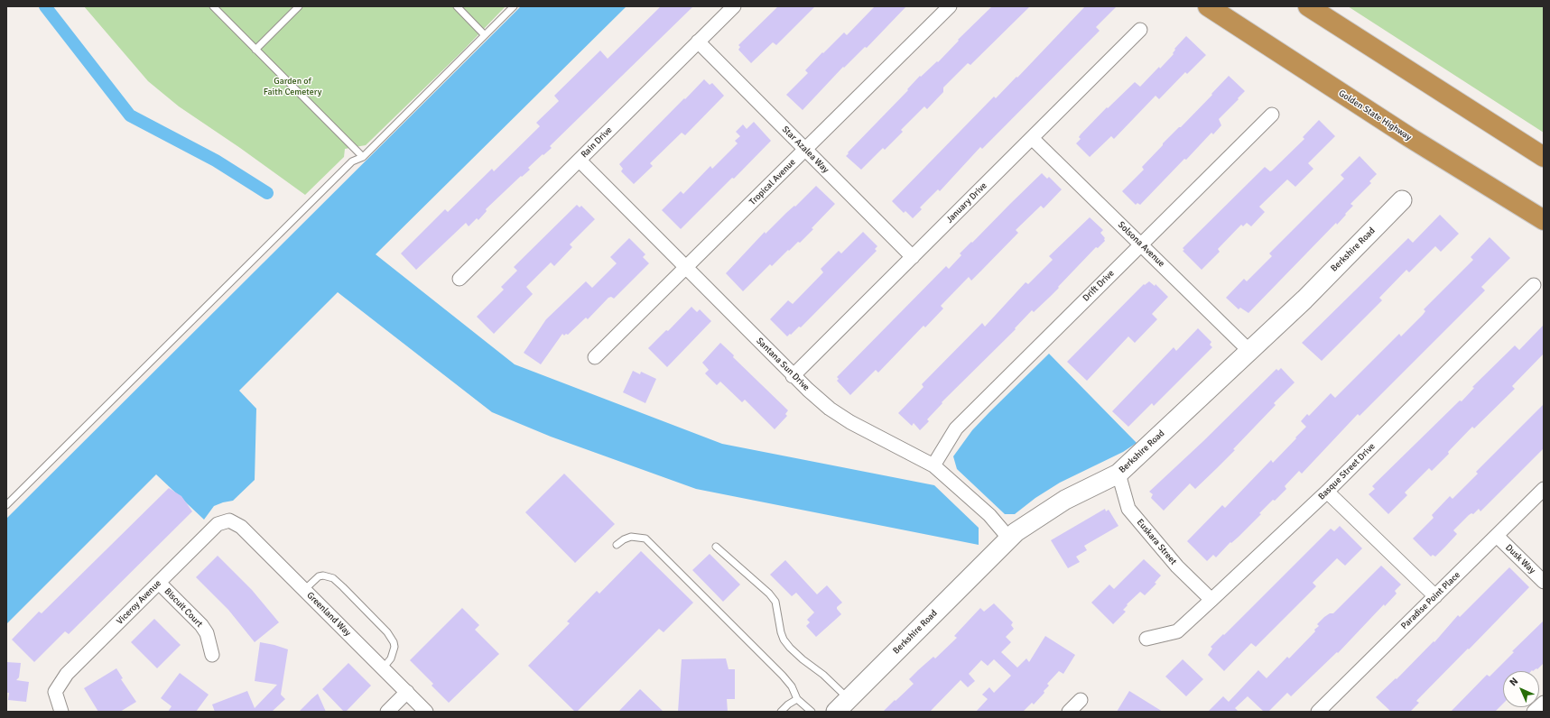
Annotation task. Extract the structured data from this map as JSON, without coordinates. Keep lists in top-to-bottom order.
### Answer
{
  "streets": {
    "highway": ["Golden State Highway"],
    "street": [
      "Rain Drive",
      "Star Azalea Way",
      "Tropical Avenue",
      "January Drive",
      "Solsona Avenue",
      "Berkshire Road",
      "Drift Drive",
      "Santana Sun Drive",
      "Basque Street Drive",
      "Euskara Street",
      "Dusk Way",
      "Paradise Point Place",
      "Viceroy Avenue",
      "Biscuit Court",
      "Greenland Way"
    ]
  },
  "crossings": [
    ["Rain Drive", "Star Azalea Way"],
    ["Rain Drive", "Santana Sun Drive"],
    ["Star Azalea Way", "Tropical Avenue"],
    ["Star Azalea Way", "January Drive"],
    ["Tropical Avenue", "Santana Sun Drive"],
    ["January Drive", "Solsona Avenue"],
    ["January Drive", "Santana Sun Drive"],
    ["Solsona Avenue", "Berkshire Road"],
    ["Solsona Avenue", "Drift Drive"],
    ["Berkshire Road", "Santana Sun Drive"],
    ["Berkshire Road", "Euskara Street"],
    ["Drift Drive", "Santana Sun Drive"],
    ["Basque Street Drive", "Euskara Street"],
    ["Dusk Way", "Paradise Point Place"],
    ["Viceroy Avenue", "Biscuit Court"],
    ["Viceroy Avenue", "Greenland Way"]
  ],
  "parks": ["Garden of Faith Cemetery"],
  "north": "top left"
}
